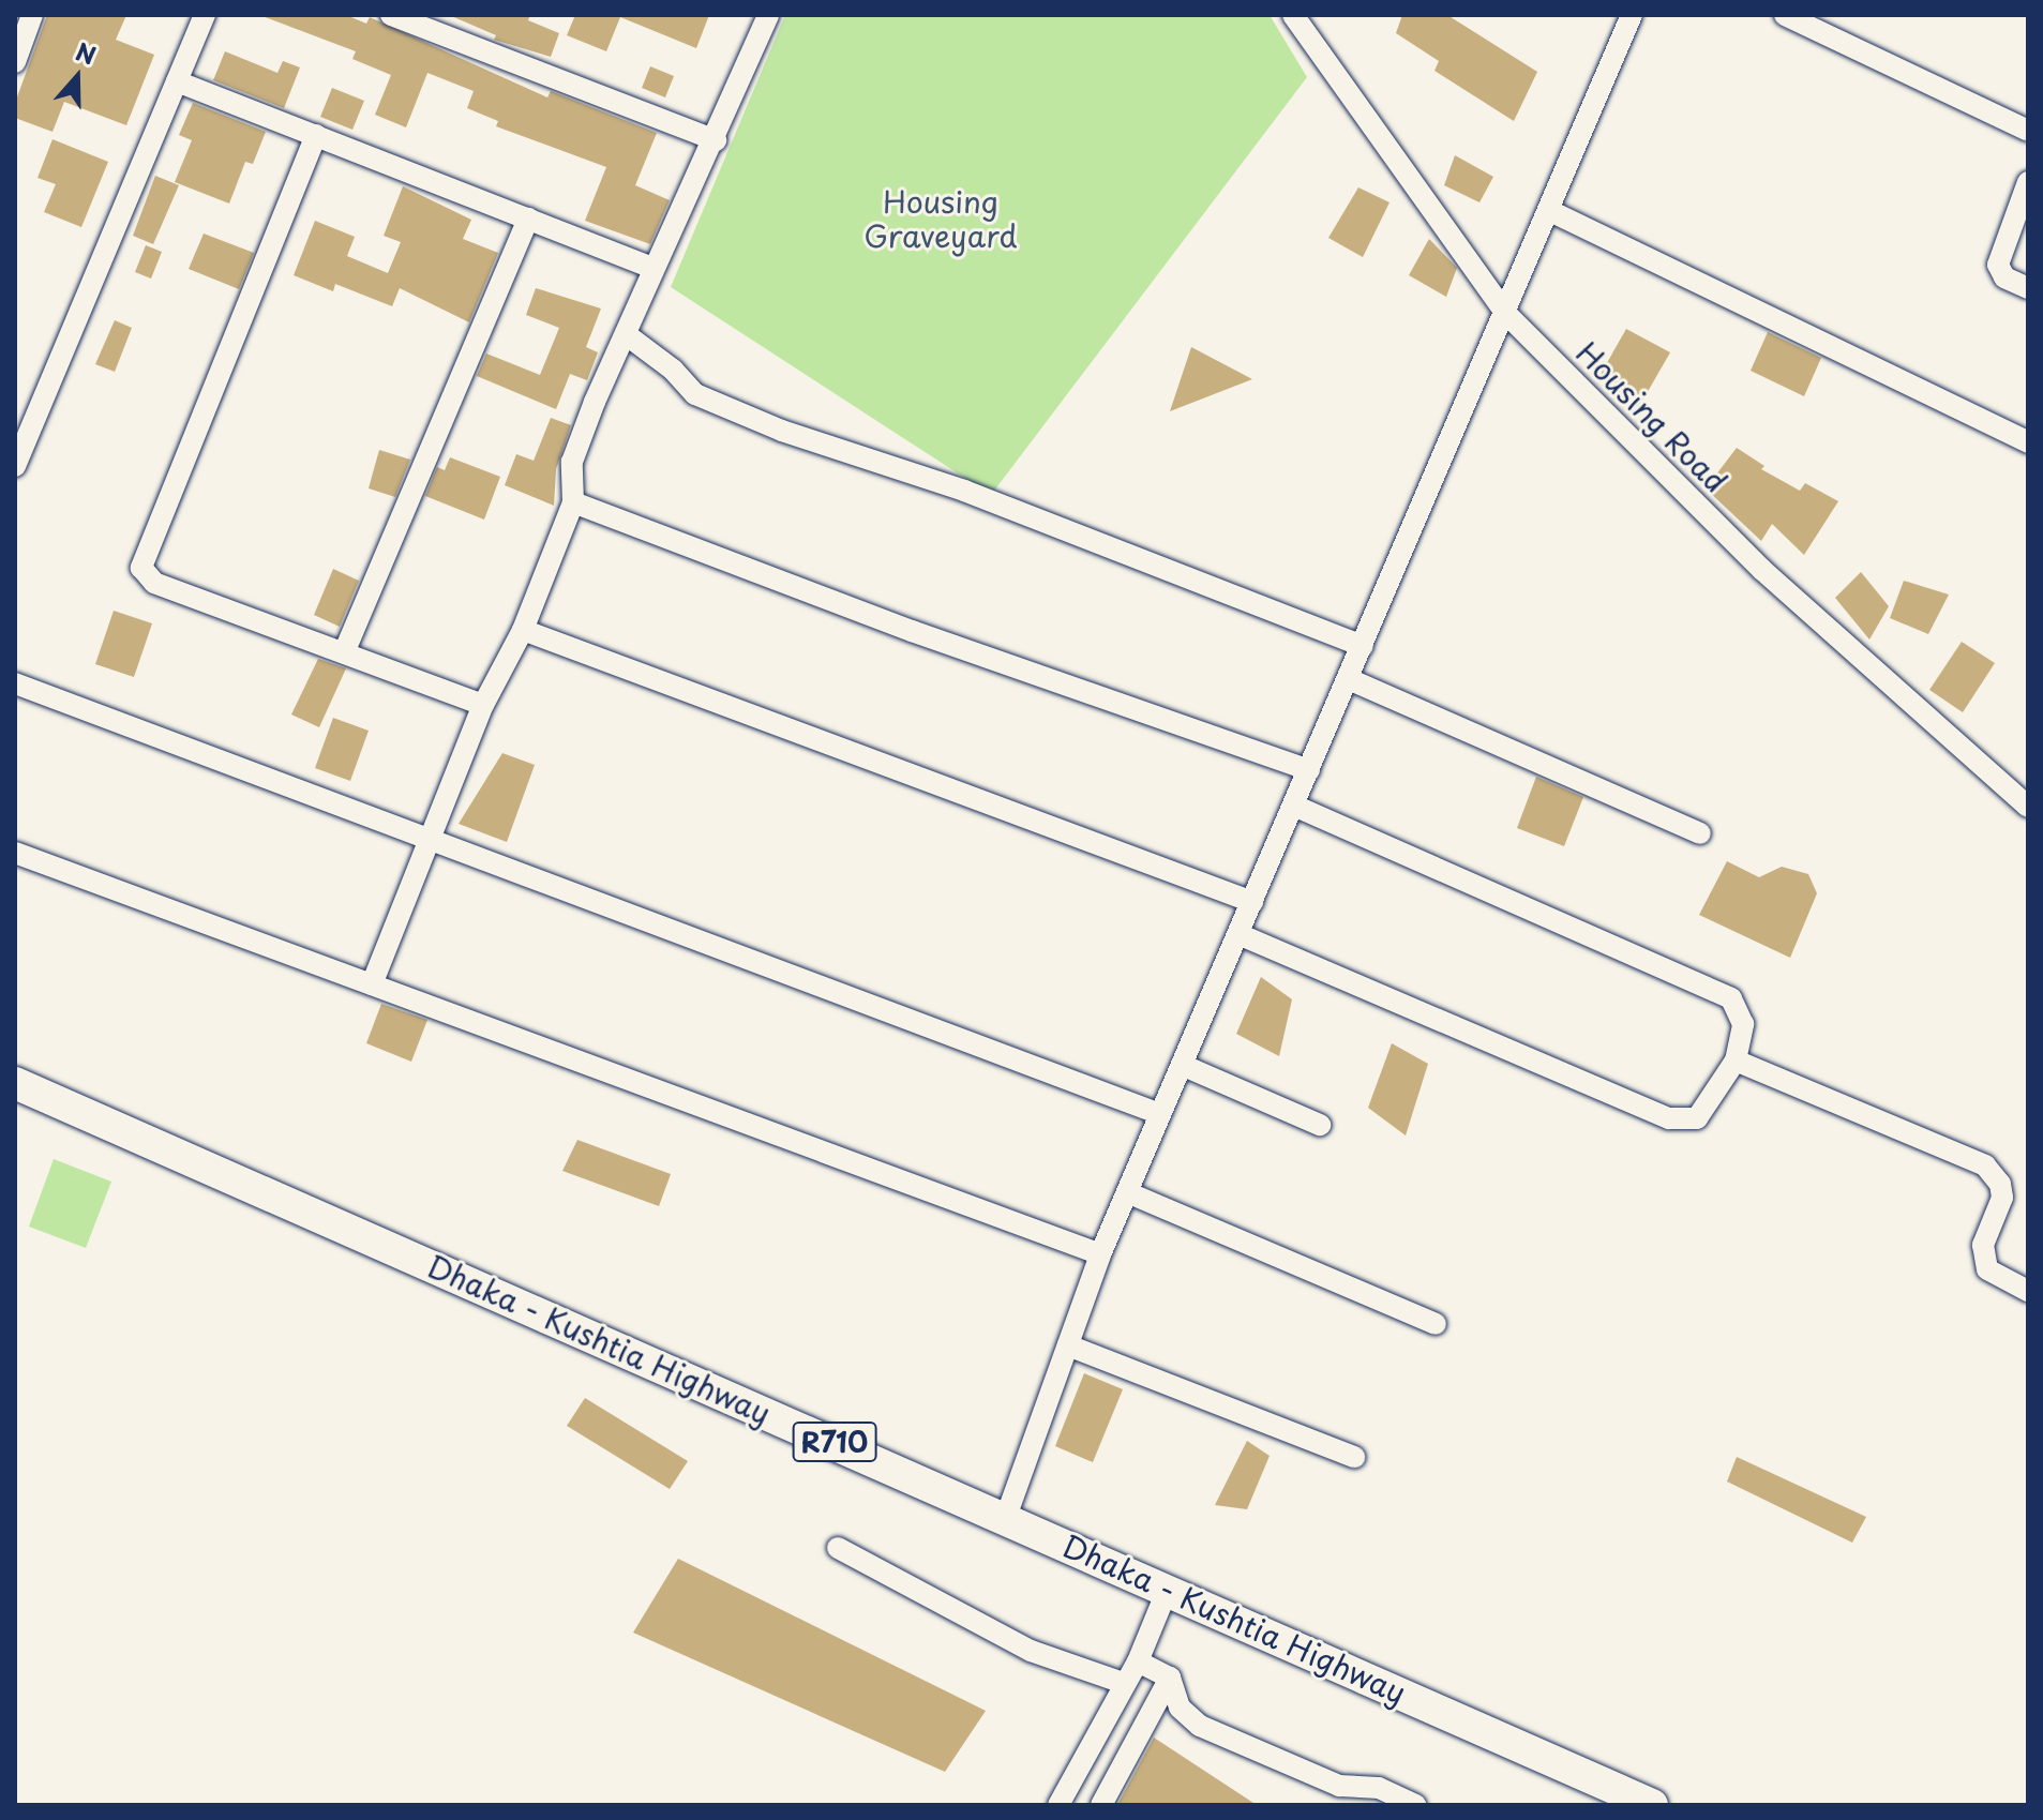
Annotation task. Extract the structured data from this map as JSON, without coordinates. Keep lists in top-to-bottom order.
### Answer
{
  "streets": {
    "main road": ["Dhaka - Kushtia Highway", "R710"],
    "street": ["Housing Road"]
  },
  "parks": ["Housing Graveyard"],
  "north": "top"
}
